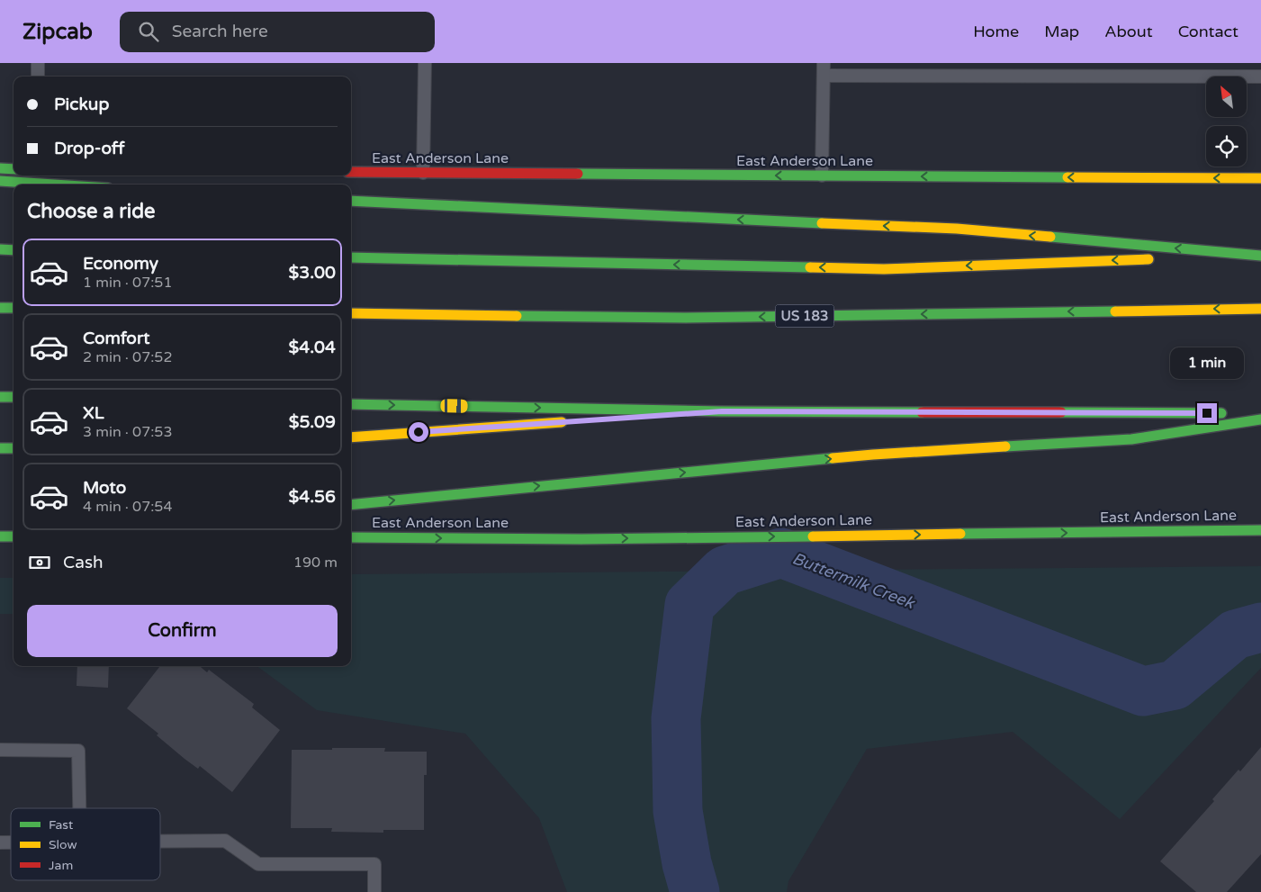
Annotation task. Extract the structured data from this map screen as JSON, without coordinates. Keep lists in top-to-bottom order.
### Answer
{
  "streets": {
    "main road": ["East Anderson Lane", "US 183"]
  },
  "water": ["Buttermilk Creek"],
  "legend": ["Fast", "Slow", "Jam"],
  "north": "top left",
  "page": {
    "header": "Zipcab",
    "search": "Search here",
    "nav": [
      "Home",
      "Map",
      "About",
      "Contact"
    ],
    "banner": ["Pickup", "Drop-off"],
    "heading": "Choose a ride",
    "list": [
      {
        "name": "Economy",
        "note": "1 min · 07:51",
        "value": "$3.00"
      },
      {
        "name": "Comfort",
        "note": "2 min · 07:52",
        "value": "$4.04"
      },
      {
        "name": "XL",
        "note": "3 min · 07:53",
        "value": "$5.09"
      },
      {
        "name": "Moto",
        "note": "4 min · 07:54",
        "value": "$4.56"
      }
    ],
    "bubble": "1 min",
    "pay": ["Cash", "190 m"],
    "buttons": "Confirm"
  }
}
